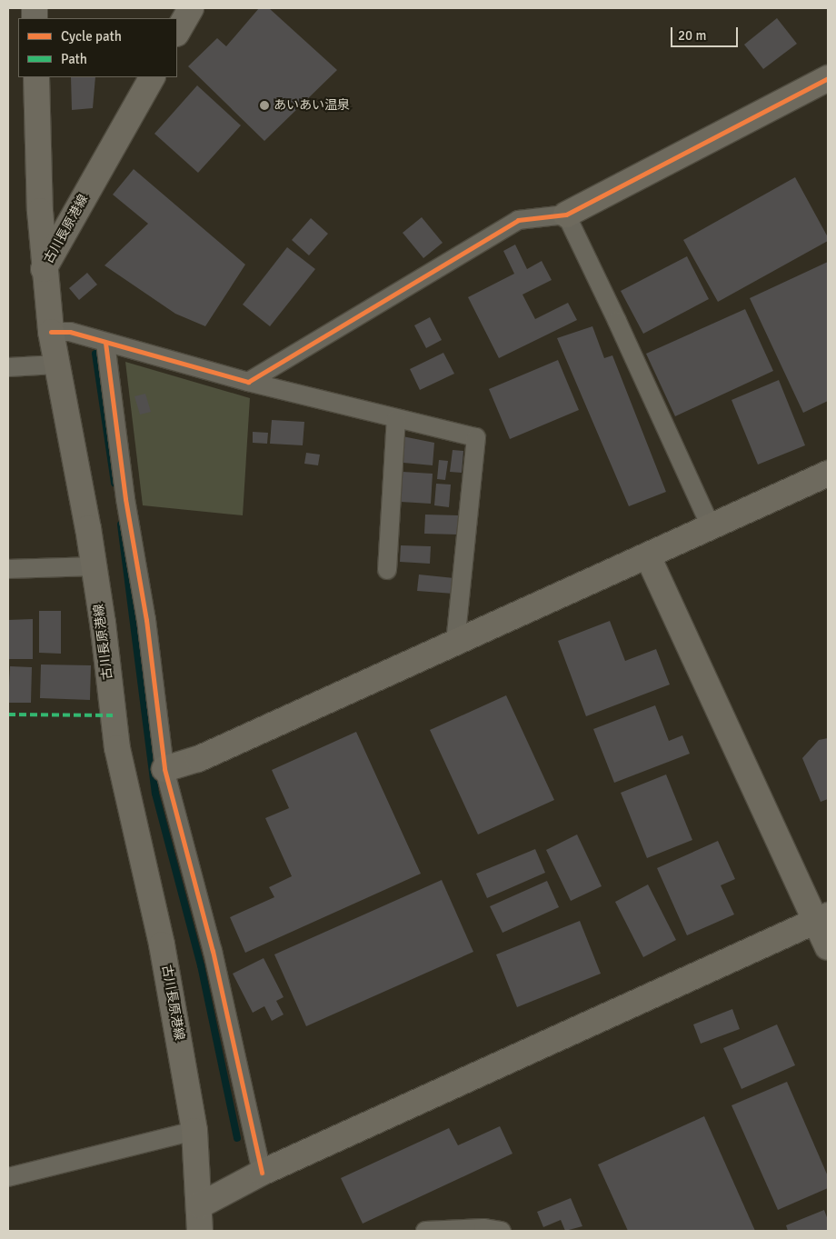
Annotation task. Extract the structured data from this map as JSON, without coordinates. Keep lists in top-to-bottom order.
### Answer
{
  "streets": {
    "street": ["古川長原港線"]
  },
  "places": ["あいあい温泉"],
  "legend": ["Cycle path", "Path"],
  "scale_bar": "20 m"
}
